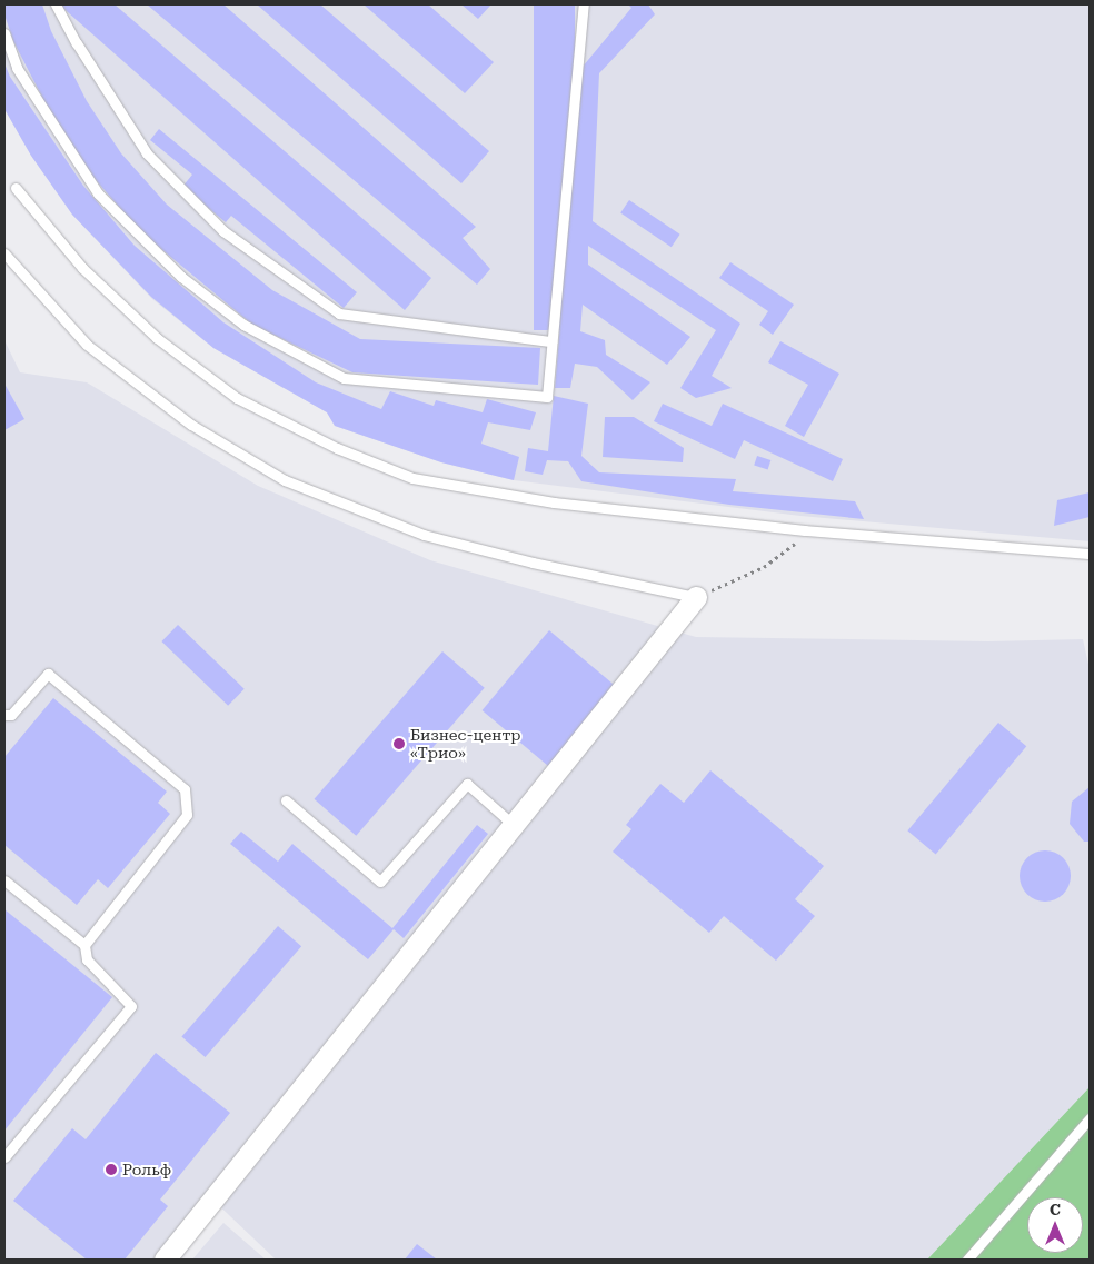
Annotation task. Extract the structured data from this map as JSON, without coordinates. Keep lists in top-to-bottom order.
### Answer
{
  "places": ["Бизнес-центр «Трио»", "Рольф"],
  "north": "top"
}
